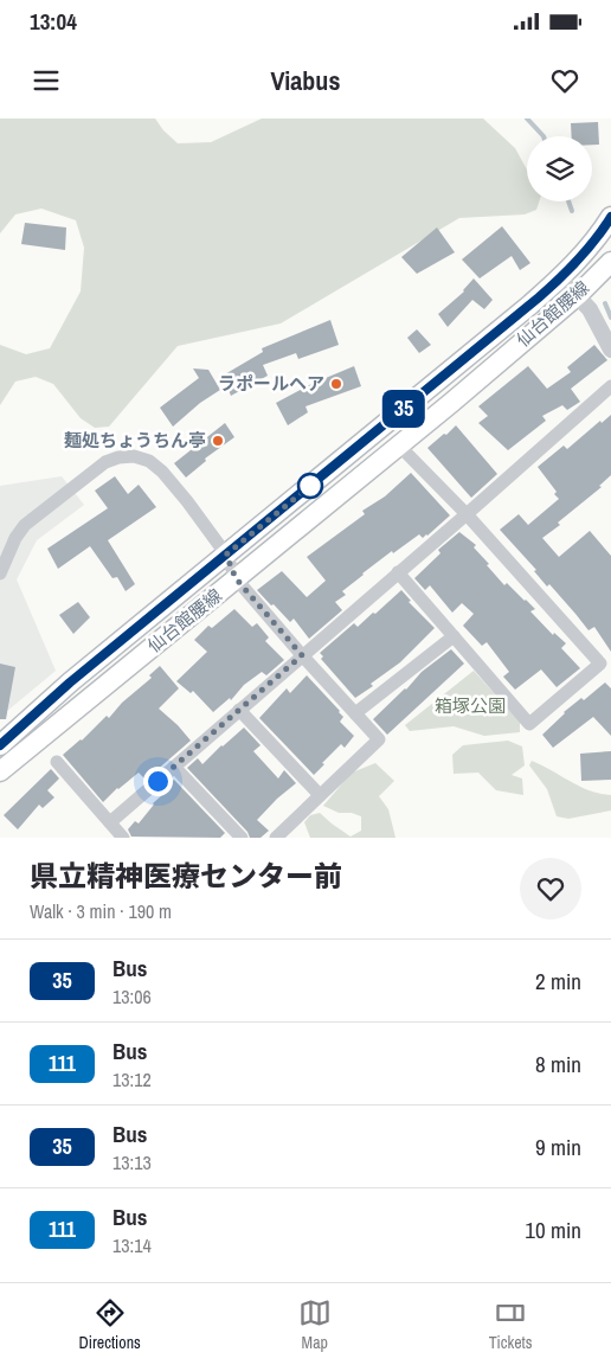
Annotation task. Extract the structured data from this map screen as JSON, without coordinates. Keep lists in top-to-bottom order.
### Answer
{
  "streets": {
    "main road": ["仙台館腰線"]
  },
  "parks": ["箱塚公園"],
  "places": ["ラポールヘア", "麺処ちょうちん亭"],
  "lines": ["bus line 35"],
  "page": {
    "status": "13:04",
    "header": "Viabus",
    "on_map": "35",
    "heading": ["県立精神医療センター前", "Walk · 3 min · 190 m"],
    "list": [
      {
        "mark": "35",
        "name": "Bus",
        "note": "13:06",
        "value": "2 min"
      },
      {
        "mark": "111",
        "name": "Bus",
        "note": "13:12",
        "value": "8 min"
      },
      {
        "mark": "35",
        "name": "Bus",
        "note": "13:13",
        "value": "9 min"
      },
      {
        "mark": "111",
        "name": "Bus",
        "note": "13:14",
        "value": "10 min"
      }
    ],
    "tabs": ["Directions", "Map", "Tickets"]
  }
}
